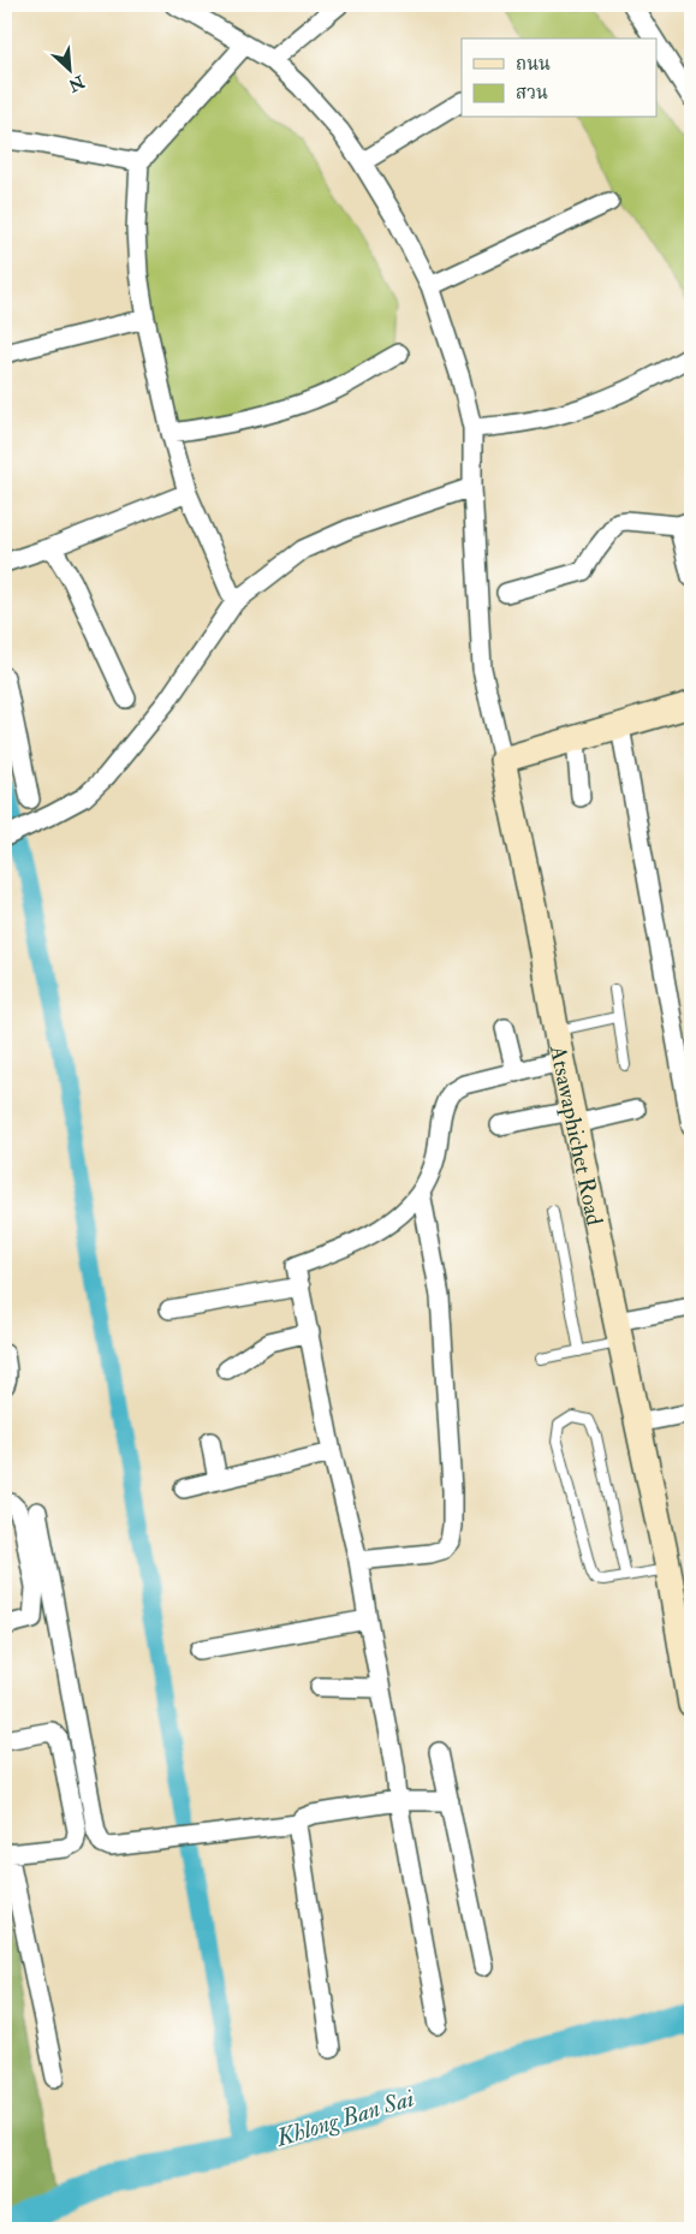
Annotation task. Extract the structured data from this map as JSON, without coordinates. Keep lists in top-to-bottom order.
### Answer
{
  "streets": {
    "street": ["Atsawaphichet Road"]
  },
  "water": ["Khlong Ban Sai"],
  "legend": ["ถนน", "สวน"],
  "north": "bottom right"
}
